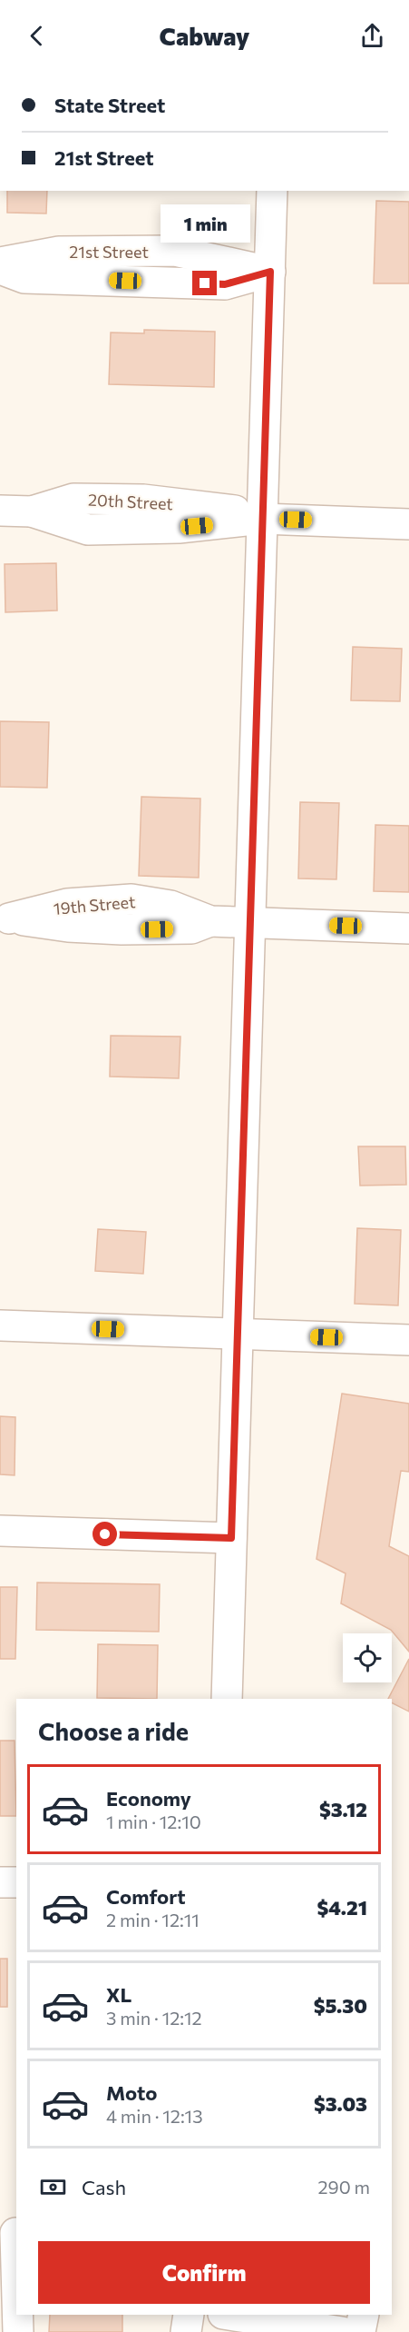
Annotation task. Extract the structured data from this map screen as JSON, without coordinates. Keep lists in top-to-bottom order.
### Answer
{
  "streets": {
    "street": ["21st Street", "20th Street", "19th Street"]
  },
  "page": {
    "header": "Cabway",
    "banner": ["State Street", "21st Street"],
    "bubble": "1 min",
    "heading": "Choose a ride",
    "list": [
      {
        "name": "Economy",
        "note": "1 min · 12:10",
        "value": "$3.12"
      },
      {
        "name": "Comfort",
        "note": "2 min · 12:11",
        "value": "$4.21"
      },
      {
        "name": "XL",
        "note": "3 min · 12:12",
        "value": "$5.30"
      },
      {
        "name": "Moto",
        "note": "4 min · 12:13",
        "value": "$3.03"
      }
    ],
    "pay": ["Cash", "290 m"],
    "buttons": "Confirm"
  }
}
